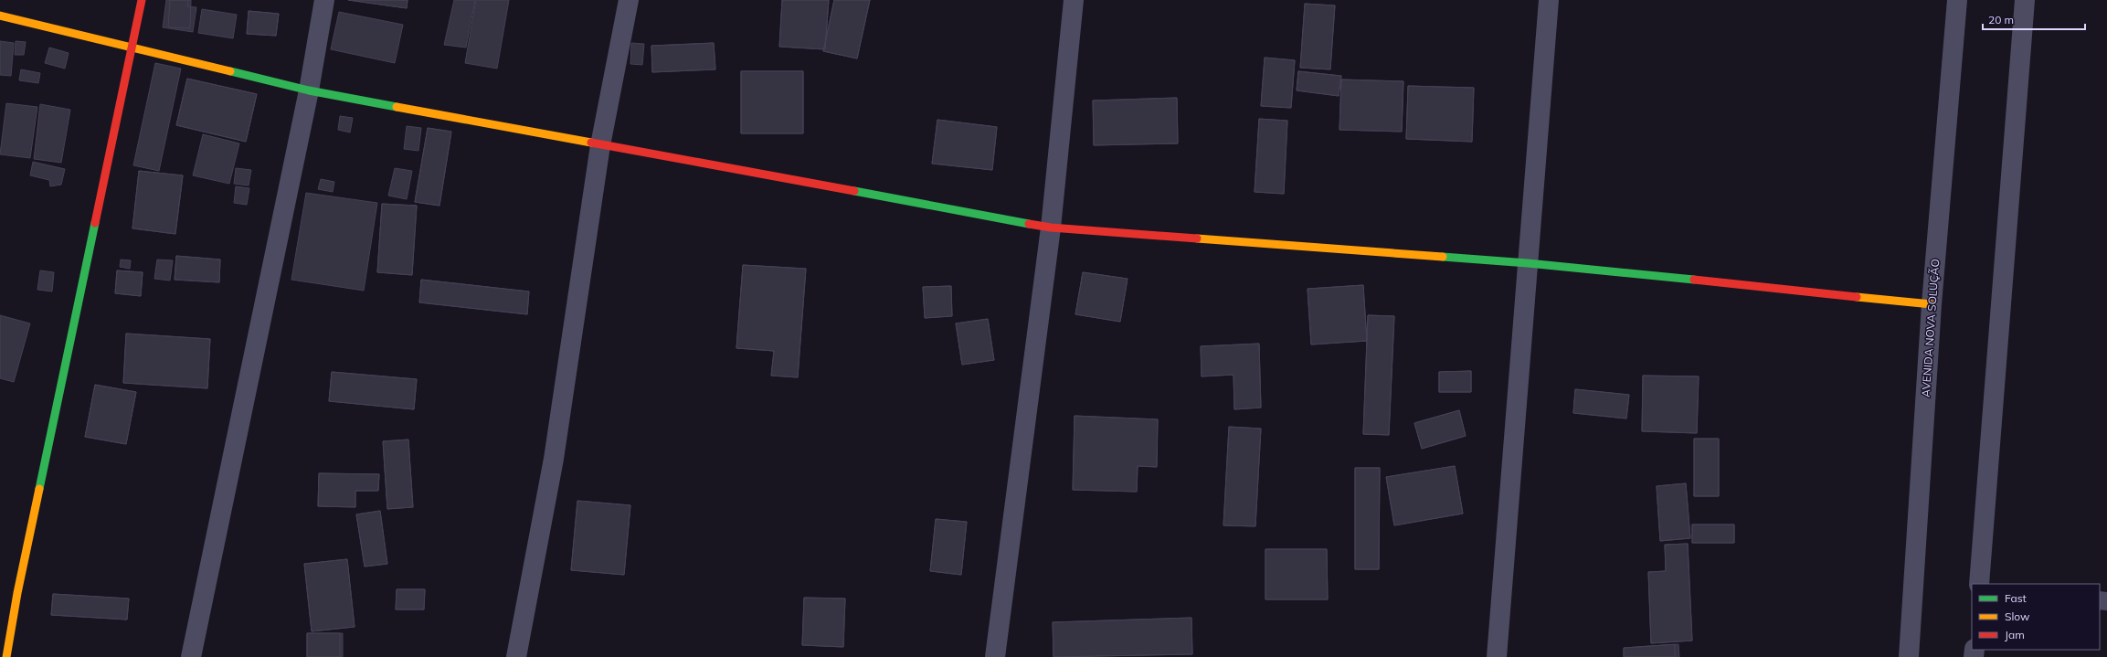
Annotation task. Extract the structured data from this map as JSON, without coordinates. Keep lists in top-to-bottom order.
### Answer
{
  "streets": {
    "street": ["AVENIDA NOVA SOLUÇÃO"]
  },
  "legend": ["Fast", "Slow", "Jam"],
  "scale_bar": "20 m"
}
